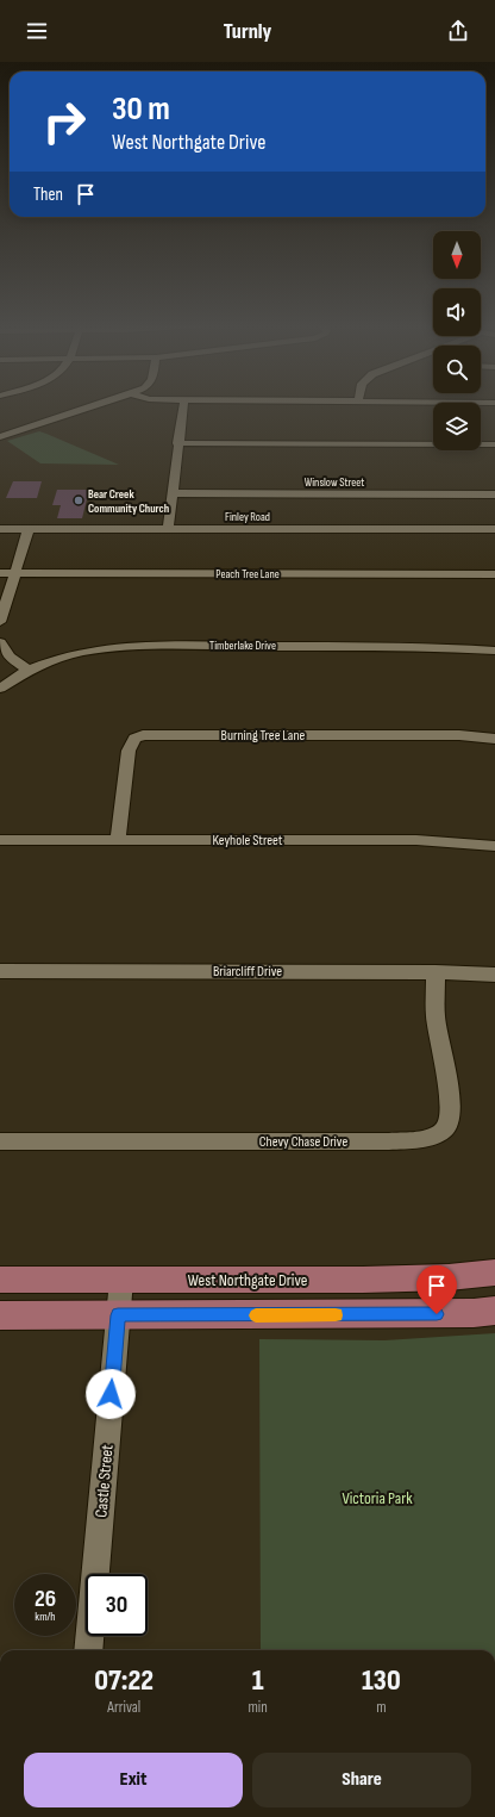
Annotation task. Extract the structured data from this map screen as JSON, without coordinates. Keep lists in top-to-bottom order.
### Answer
{
  "streets": {
    "main road": ["West Northgate Drive"],
    "street": [
      "Winslow Street",
      "Finley Road",
      "Peach Tree Lane",
      "Timberlake Drive",
      "Burning Tree Lane",
      "Keyhole Street",
      "Briarcliff Drive",
      "Chevy Chase Drive",
      "Castle Street"
    ]
  },
  "crossings": [
    ["Burning Tree Lane", "Keyhole Street"],
    ["Briarcliff Drive", "Chevy Chase Drive"],
    ["West Northgate Drive", "Castle Street"]
  ],
  "parks": ["Victoria Park"],
  "places": ["Bear Creek Community Church"],
  "north": "bottom",
  "page": {
    "header": "Turnly",
    "turn": ["30 m", "West Northgate Drive"],
    "then": "Then",
    "speed": "26 km/h",
    "limit": "30",
    "eta": [
      "07:22",
      "Arrival",
      "1",
      "min",
      "130",
      "m"
    ],
    "buttons": ["Exit", "Share"]
  }
}
